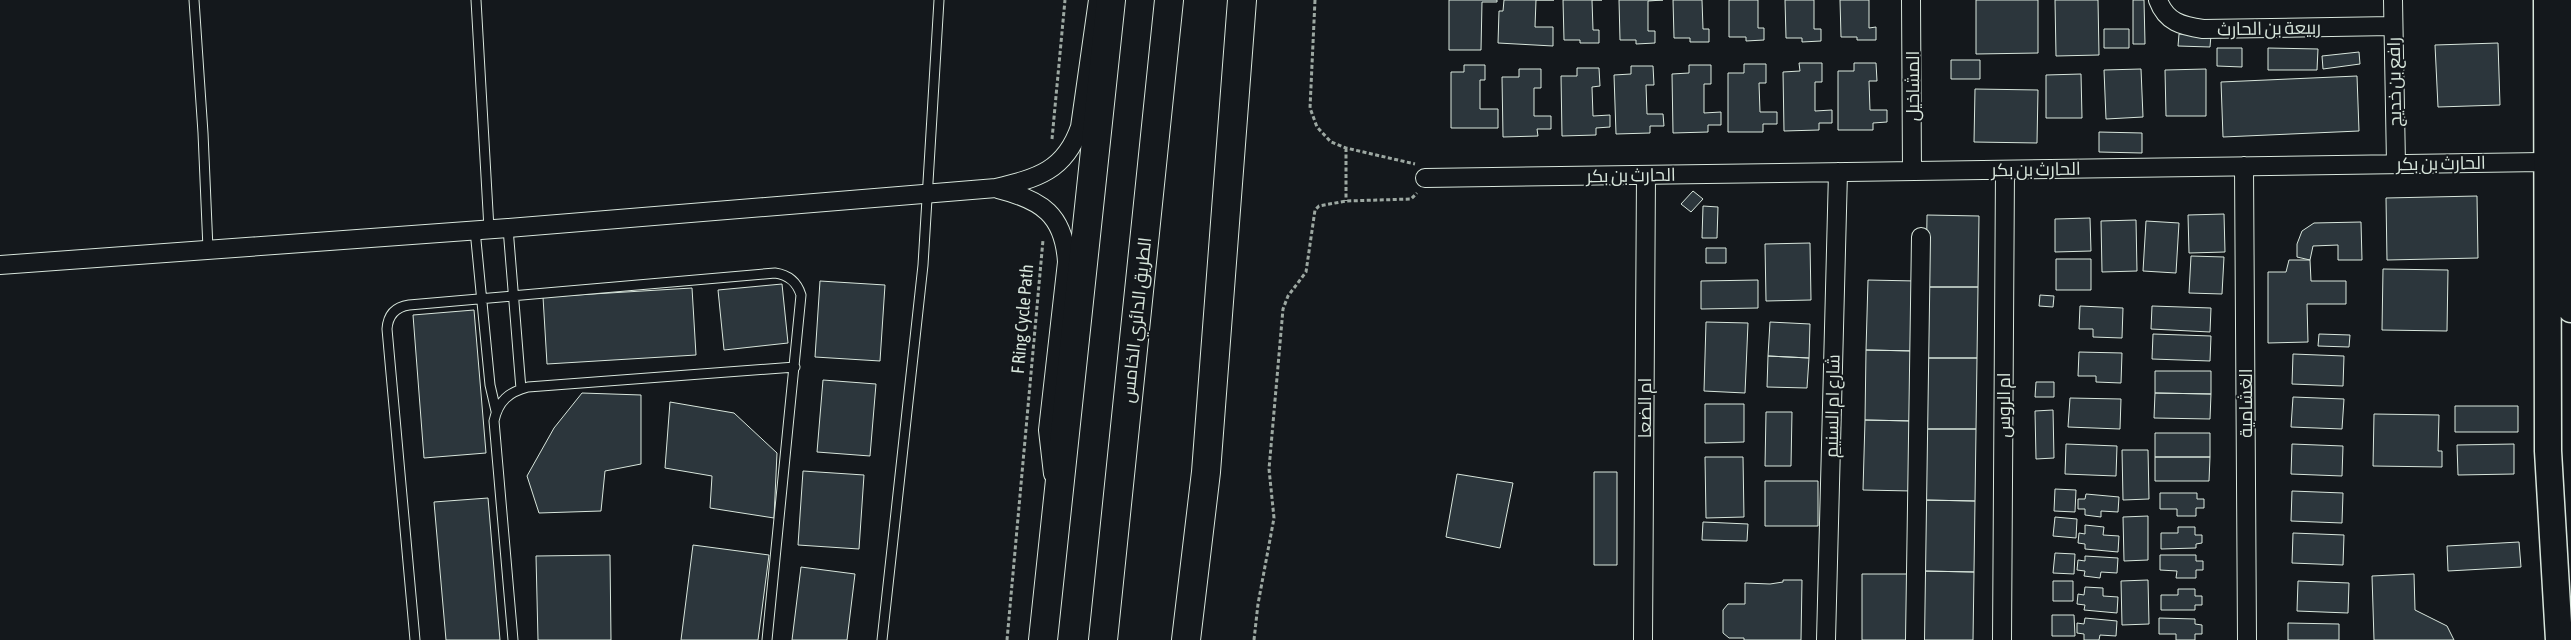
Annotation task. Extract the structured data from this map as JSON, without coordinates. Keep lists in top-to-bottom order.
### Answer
{
  "streets": {
    "highway": ["الطريق الدائري الخامس"],
    "street": [
      "ربيعة بن الحارث",
      "رافع بن خديج",
      "المشاخيل",
      "الحارث بن بكر",
      "الغشامية",
      "ام الروس",
      "شارع ام السنيم",
      "ام الضعا"
    ],
    "path": ["F Ring Cycle Path"]
  },
  "crossings": [
    ["ربيعة بن الحارث", "رافع بن خديج"],
    ["رافع بن خديج", "الحارث بن بكر"],
    ["المشاخيل", "الحارث بن بكر"],
    ["الحارث بن بكر", "الغشامية"],
    ["الحارث بن بكر", "ام الروس"],
    ["الحارث بن بكر", "شارع ام السنيم"],
    ["الحارث بن بكر", "ام الضعا"]
  ]
}
